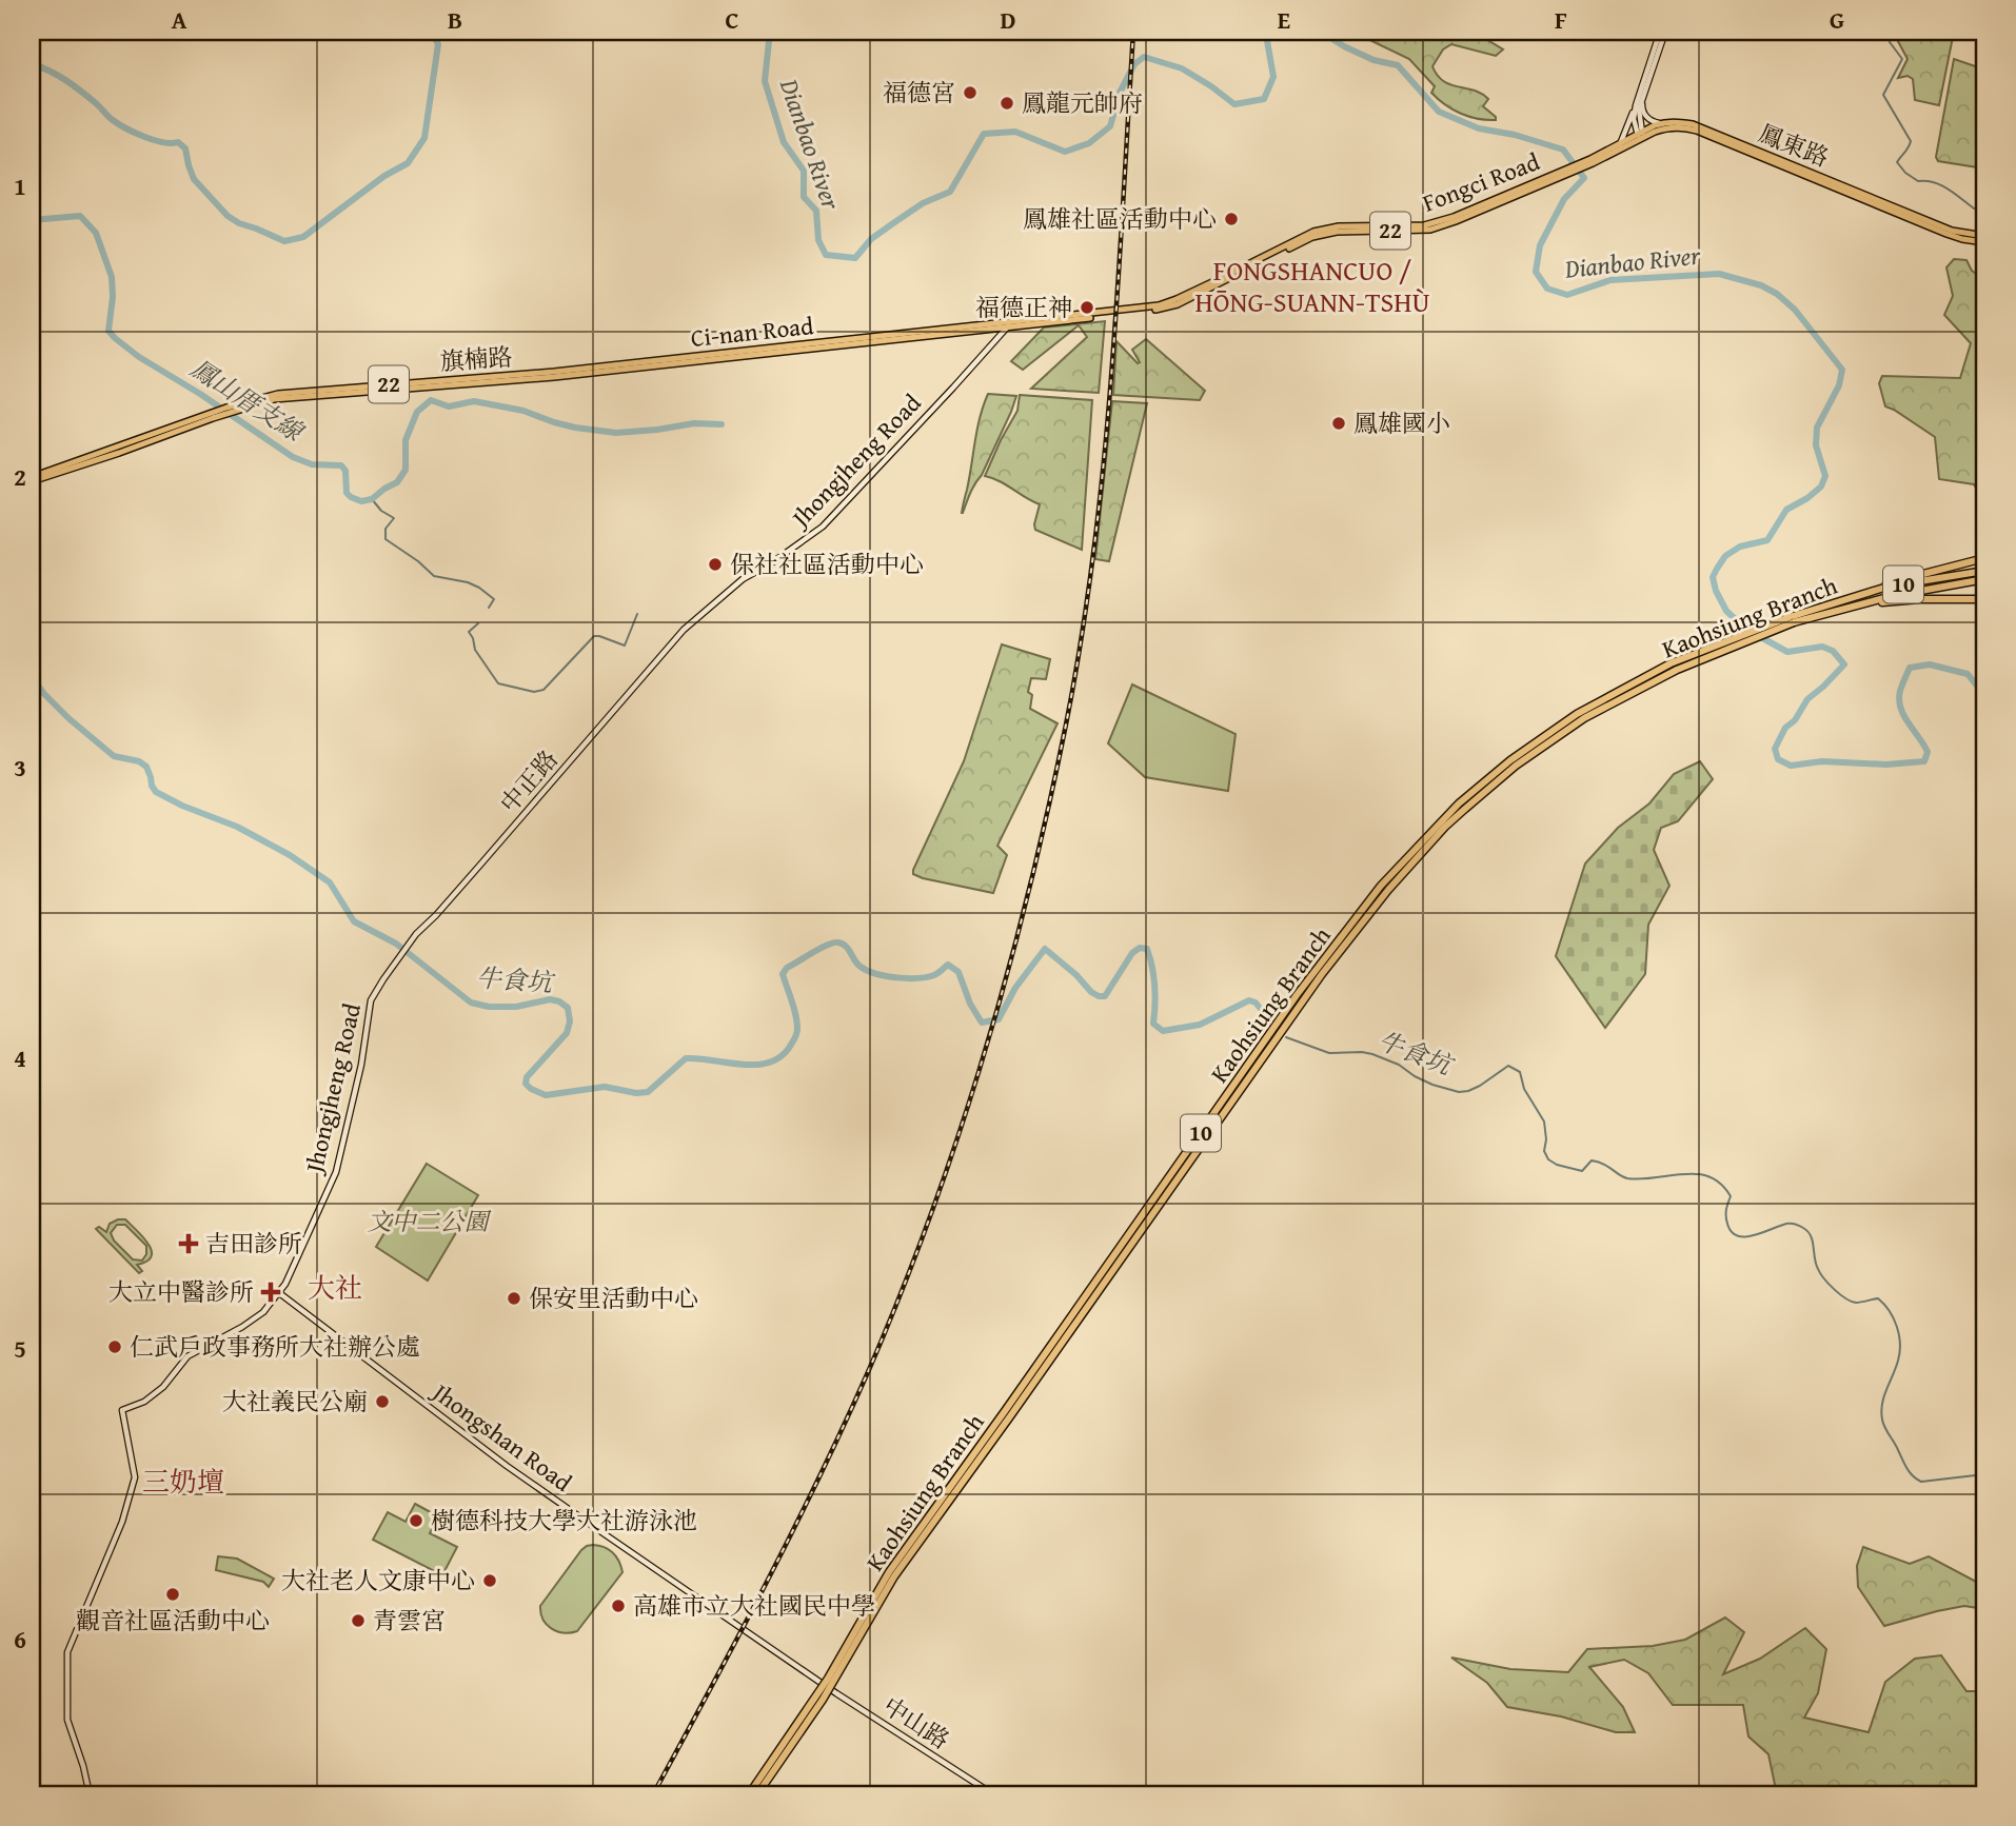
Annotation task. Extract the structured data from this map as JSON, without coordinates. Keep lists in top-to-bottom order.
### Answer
{
  "streets": {
    "highway": ["10", "Kaohsiung Branch"],
    "main road": [
      "鳳東路",
      "Fongci Road",
      "22",
      "旗楠路",
      "Jhongjheng Road",
      "中山路"
    ]
  },
  "crossings": [
    ["鳳東路", "22"],
    ["Fongci Road", "22"],
    ["Fongci Road", "旗楠路"],
    ["Fongci Road", "Jhongjheng Road"],
    ["旗楠路", "Jhongjheng Road"],
    ["Jhongjheng Road", "中山路"]
  ],
  "districts": ["FONGSHANCUO / HŌNG-SUANN-TSHÙ", "大社", "三奶壇"],
  "water": ["Dianbao River", "鳳山厝支線", "牛食坑"],
  "parks": ["文中二公園"],
  "places": {
    "other": [
      "福德宮",
      "鳳龍元帥府",
      "鳳雄社區活動中心",
      "福德正神",
      "鳳雄國小",
      "保社社區活動中心",
      "保安里活動中心",
      "仁武戶政事務所大社辦公處",
      "大社義民公廟",
      "樹德科技大學大社游泳池",
      "大社老人文康中心",
      "觀音社區活動中心",
      "高雄市立大社國民中學",
      "青雲宮"
    ],
    "health": ["吉田診所", "大立中醫診所"]
  },
  "grid": {
    "columns": [
      "A",
      "B",
      "C",
      "D",
      "E",
      "F",
      "G"
    ],
    "rows": [
      "1",
      "2",
      "3",
      "4",
      "5",
      "6"
    ]
  }
}
